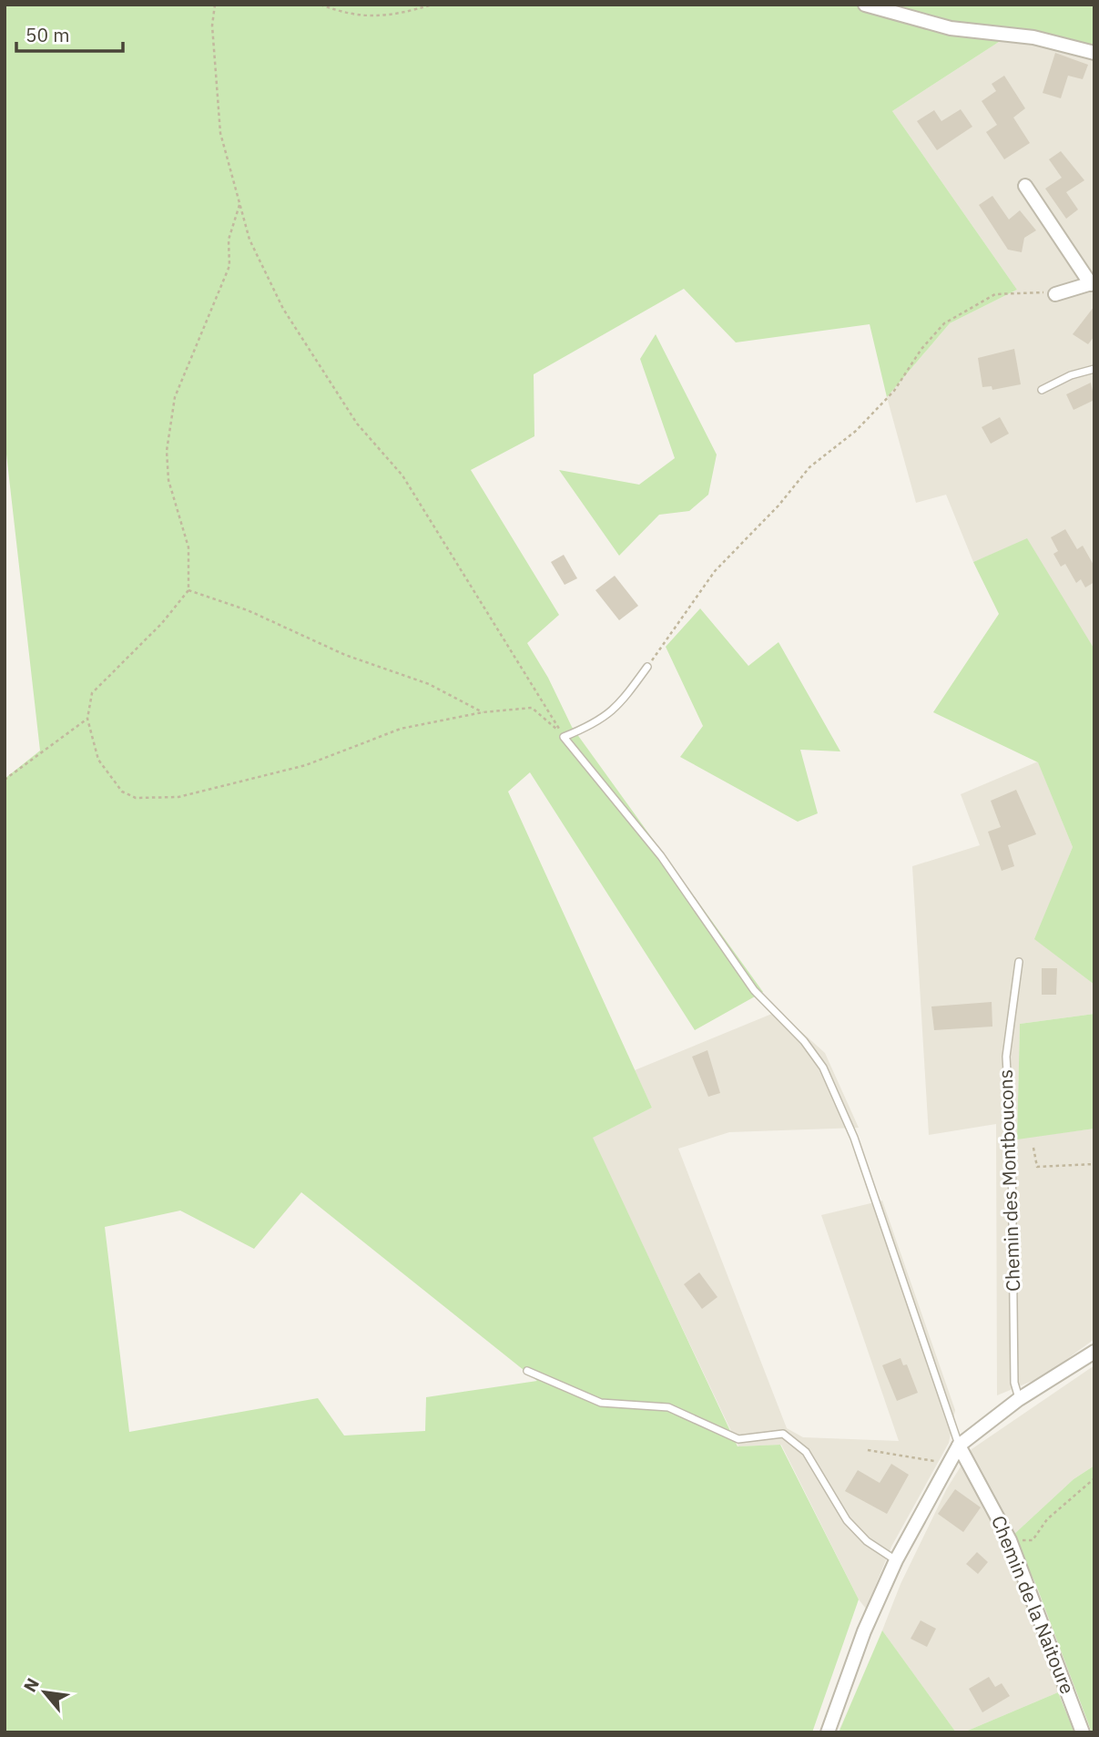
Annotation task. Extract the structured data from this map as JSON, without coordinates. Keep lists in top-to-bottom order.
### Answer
{
  "streets": {
    "street": ["Chemin de la Naitoure"],
    "lane": ["Chemin des Montboucons"]
  },
  "scale_bar": "50 m",
  "north": "top left"
}
